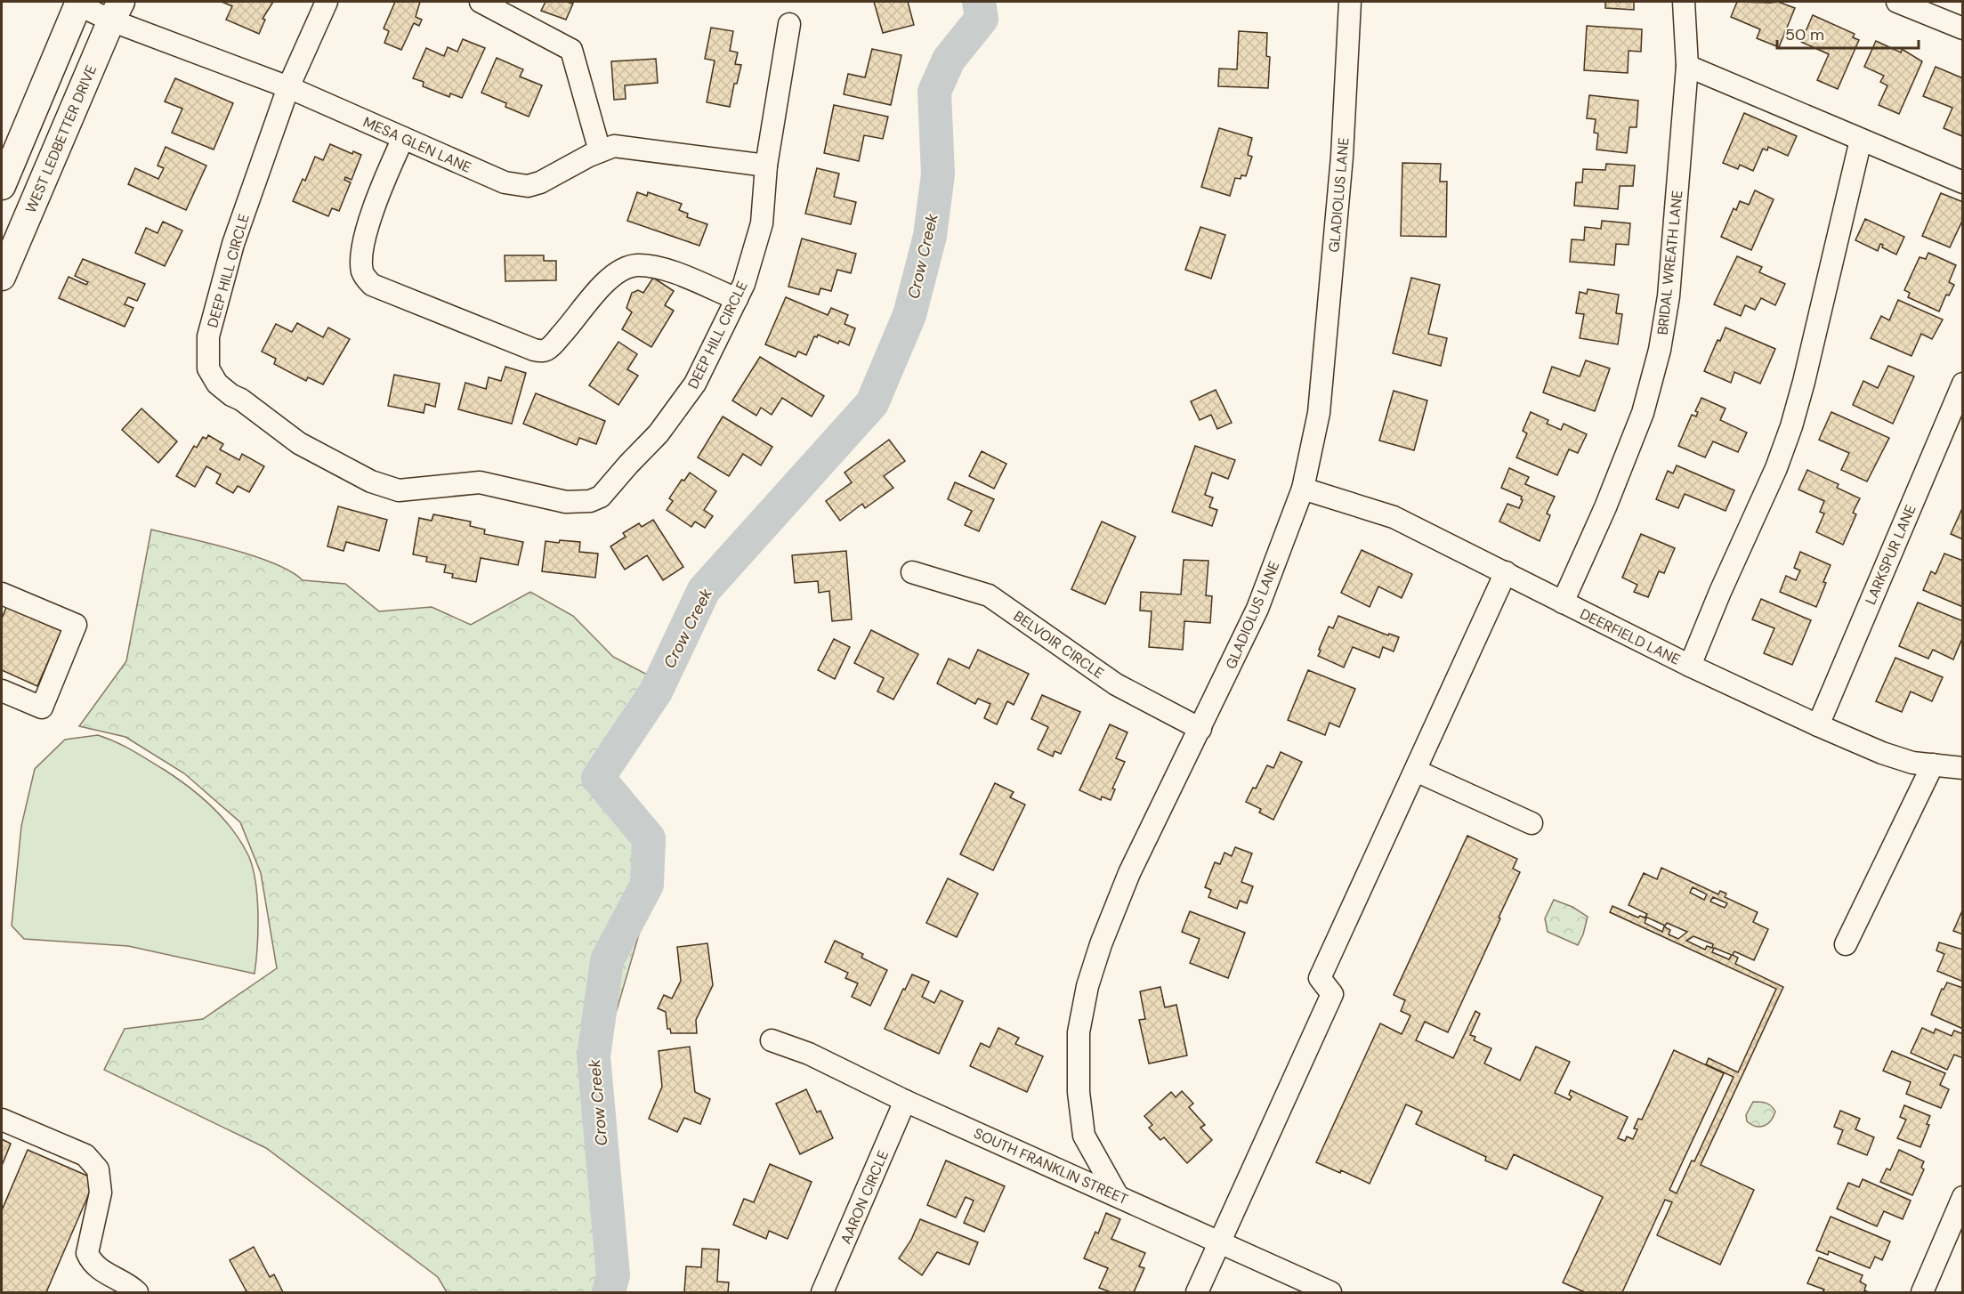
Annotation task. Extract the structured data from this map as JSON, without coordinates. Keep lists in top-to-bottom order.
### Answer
{
  "streets": {
    "main road": ["WEST LEDBETTER DRIVE"],
    "street": [
      "MESA GLEN LANE",
      "GLADIOLUS LANE",
      "BRIDAL WREATH LANE",
      "DEEP HILL CIRCLE",
      "LARKSPUR LANE",
      "DEERFIELD LANE",
      "BELVOIR CIRCLE",
      "SOUTH FRANKLIN STREET",
      "AARON CIRCLE"
    ]
  },
  "crossings": [
    ["WEST LEDBETTER DRIVE", "MESA GLEN LANE"],
    ["MESA GLEN LANE", "DEEP HILL CIRCLE"],
    ["GLADIOLUS LANE", "DEERFIELD LANE"],
    ["GLADIOLUS LANE", "BELVOIR CIRCLE"],
    ["GLADIOLUS LANE", "SOUTH FRANKLIN STREET"],
    ["BRIDAL WREATH LANE", "DEERFIELD LANE"],
    ["LARKSPUR LANE", "DEERFIELD LANE"],
    ["SOUTH FRANKLIN STREET", "AARON CIRCLE"]
  ],
  "water": ["Crow Creek"],
  "scale_bar": "50 m"
}
